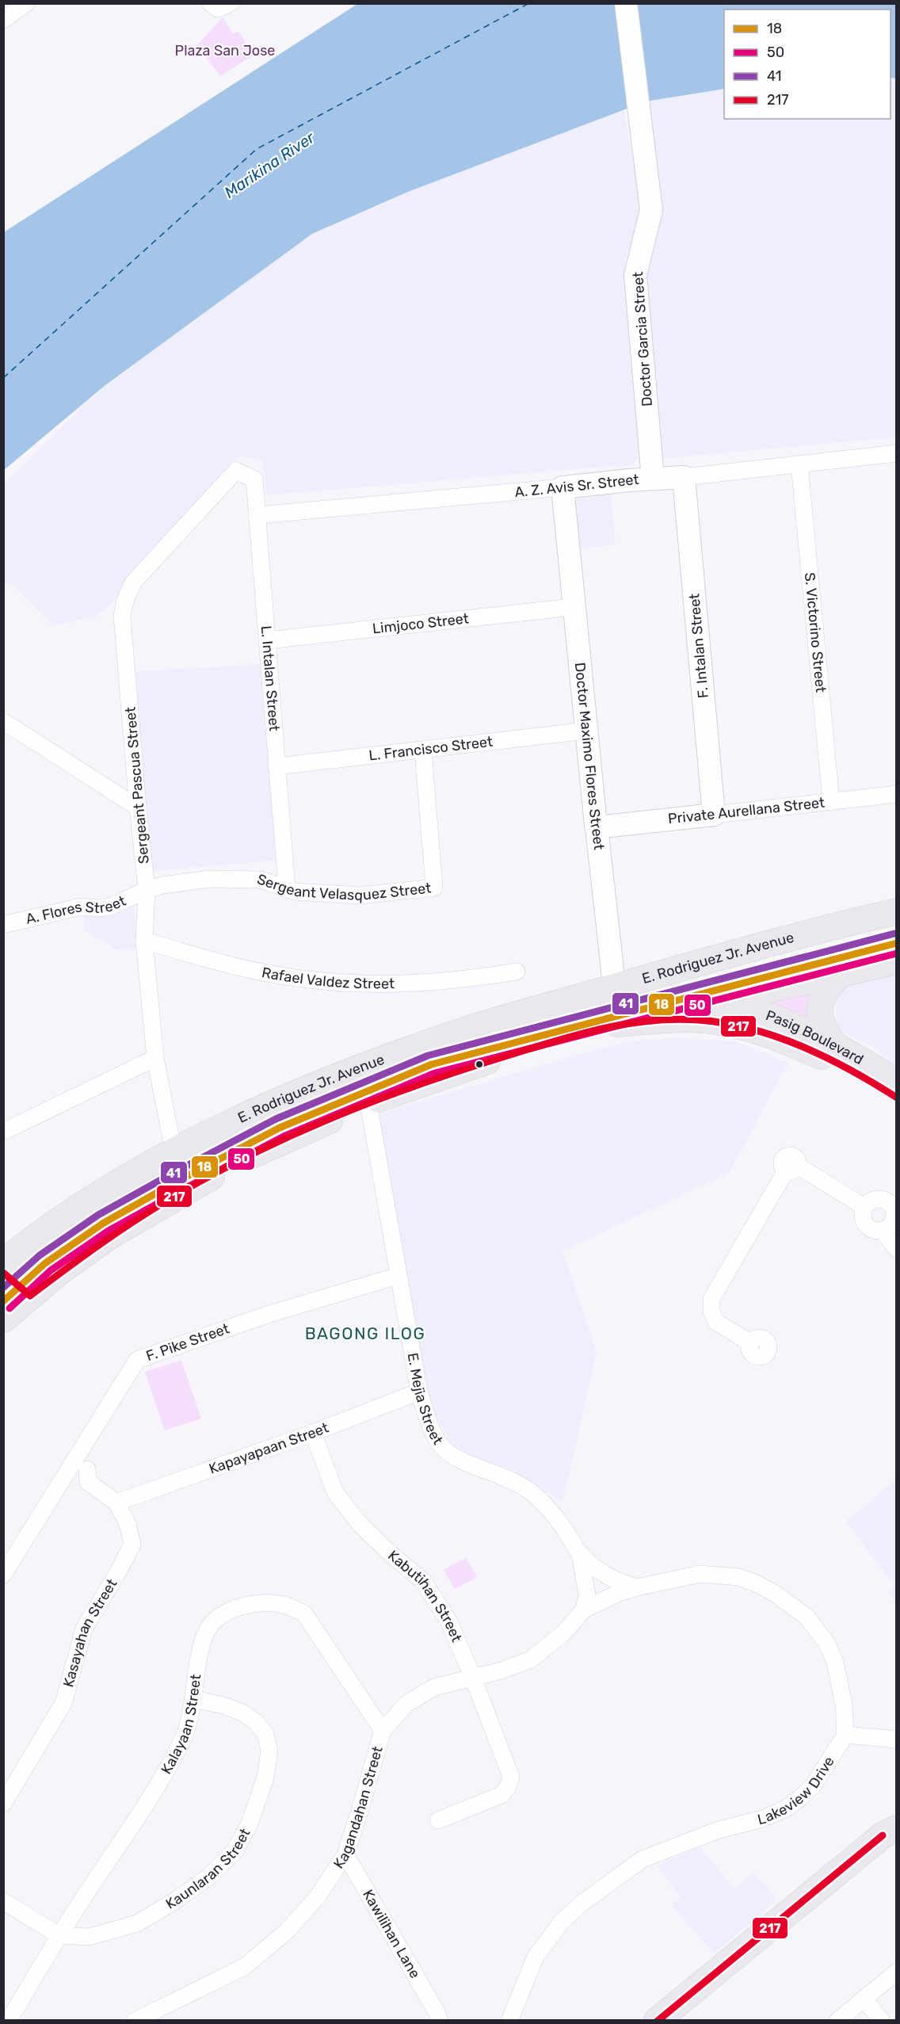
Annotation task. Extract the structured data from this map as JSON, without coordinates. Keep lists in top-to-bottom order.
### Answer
{
  "streets": {
    "main road": ["E. Rodriguez Jr. Avenue", "Pasig Boulevard"],
    "street": [
      "Doctor Garcia Street",
      "A. Z. Avis Sr. Street",
      "Limjoco Street",
      "S. Victorino Street",
      "F. Intalan Street",
      "L. Intalan Street",
      "L. Francisco Street",
      "Doctor Maximo Flores Street",
      "Sergeant Pascua Street",
      "Private Aurellana Street",
      "Sergeant Velasquez Street",
      "A. Flores Street",
      "Rafael Valdez Street",
      "F. Pike Street",
      "E. Mejia Street",
      "Kapayapaan Street",
      "Kabutihan Street",
      "Kasayahan Street",
      "Kalayaan Street",
      "Lakeview Drive",
      "Kagandahan Street",
      "Kaunlaran Street",
      "Kawilihan Lane"
    ]
  },
  "crossings": [
    ["Doctor Garcia Street", "A. Z. Avis Sr. Street"],
    ["A. Z. Avis Sr. Street", "S. Victorino Street"],
    ["A. Z. Avis Sr. Street", "F. Intalan Street"],
    ["A. Z. Avis Sr. Street", "L. Intalan Street"],
    ["A. Z. Avis Sr. Street", "Doctor Maximo Flores Street"],
    ["Limjoco Street", "L. Intalan Street"],
    ["Limjoco Street", "Doctor Maximo Flores Street"],
    ["S. Victorino Street", "Private Aurellana Street"],
    ["F. Intalan Street", "Private Aurellana Street"],
    ["L. Intalan Street", "L. Francisco Street"],
    ["L. Intalan Street", "Sergeant Pascua Street"],
    ["L. Intalan Street", "Sergeant Velasquez Street"],
    ["L. Francisco Street", "Doctor Maximo Flores Street"],
    ["L. Francisco Street", "Sergeant Velasquez Street"],
    ["Doctor Maximo Flores Street", "Private Aurellana Street"],
    ["Doctor Maximo Flores Street", "E. Rodriguez Jr. Avenue"],
    ["Doctor Maximo Flores Street", "Pasig Boulevard"],
    ["Sergeant Pascua Street", "Sergeant Velasquez Street"],
    ["Sergeant Pascua Street", "A. Flores Street"],
    ["Sergeant Pascua Street", "E. Rodriguez Jr. Avenue"],
    ["Sergeant Pascua Street", "Rafael Valdez Street"],
    ["Sergeant Velasquez Street", "A. Flores Street"],
    ["E. Rodriguez Jr. Avenue", "Pasig Boulevard"],
    ["F. Pike Street", "E. Mejia Street"],
    ["E. Mejia Street", "Kapayapaan Street"],
    ["E. Mejia Street", "Kagandahan Street"],
    ["Kapayapaan Street", "Kabutihan Street"],
    ["Kapayapaan Street", "Kasayahan Street"],
    ["Kabutihan Street", "Kagandahan Street"],
    ["Kalayaan Street", "Kagandahan Street"],
    ["Kalayaan Street", "Kaunlaran Street"],
    ["Kagandahan Street", "Kawilihan Lane"]
  ],
  "districts": ["BAGONG ILOG"],
  "water": ["Marikina River"],
  "parks": ["Plaza San Jose"],
  "lines": [
    "transit line 41",
    "transit line 18",
    "transit line 50",
    "transit line 217"
  ],
  "legend": [
    "18",
    "50",
    "41",
    "217"
  ]
}
